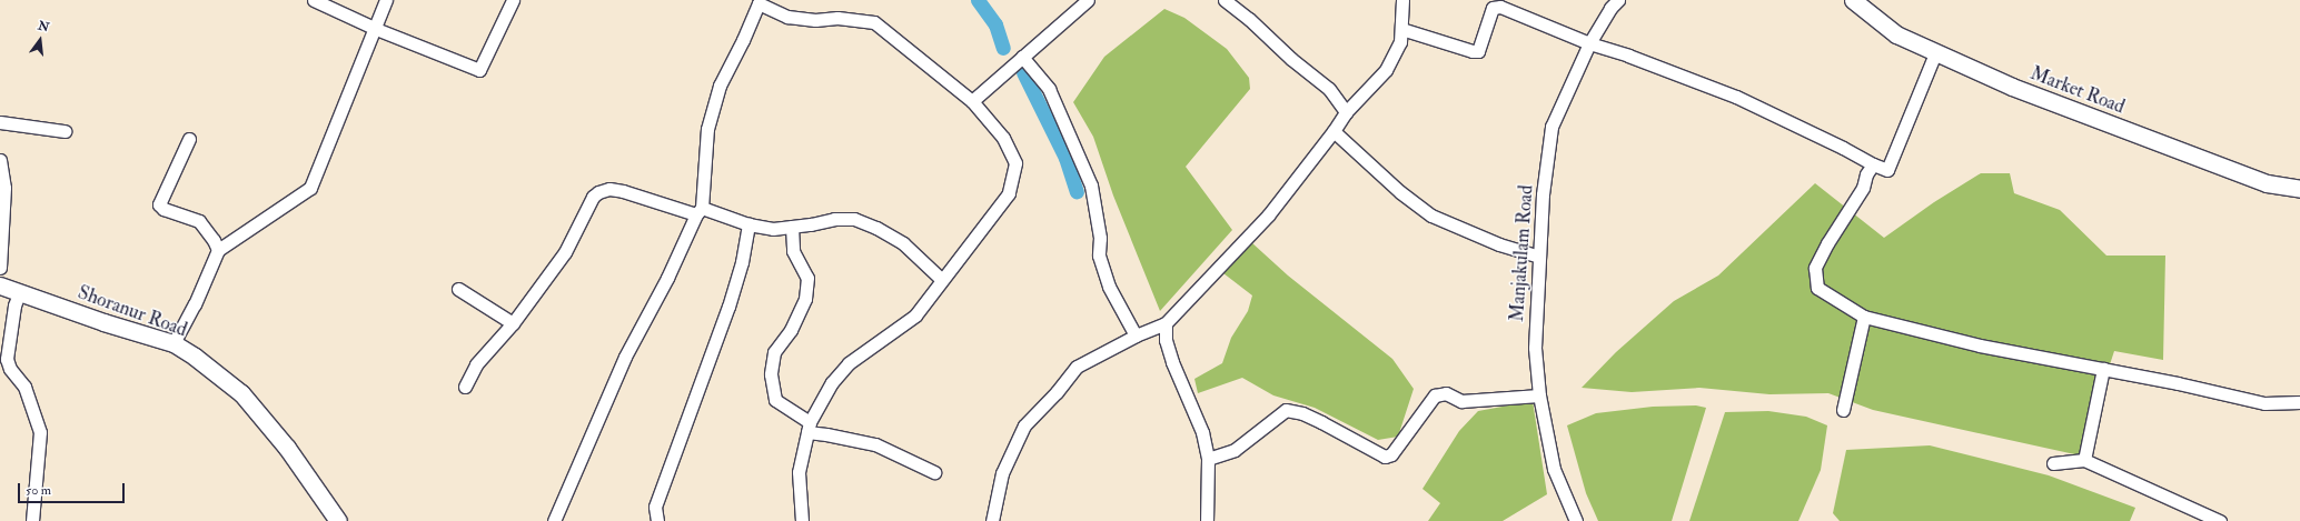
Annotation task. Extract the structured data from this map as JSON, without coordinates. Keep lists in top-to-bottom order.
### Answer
{
  "streets": {
    "main road": ["Market Road", "Shoranur Road"],
    "street": ["Manjakulam Road"]
  },
  "scale_bar": "50 m",
  "north": "top"
}
